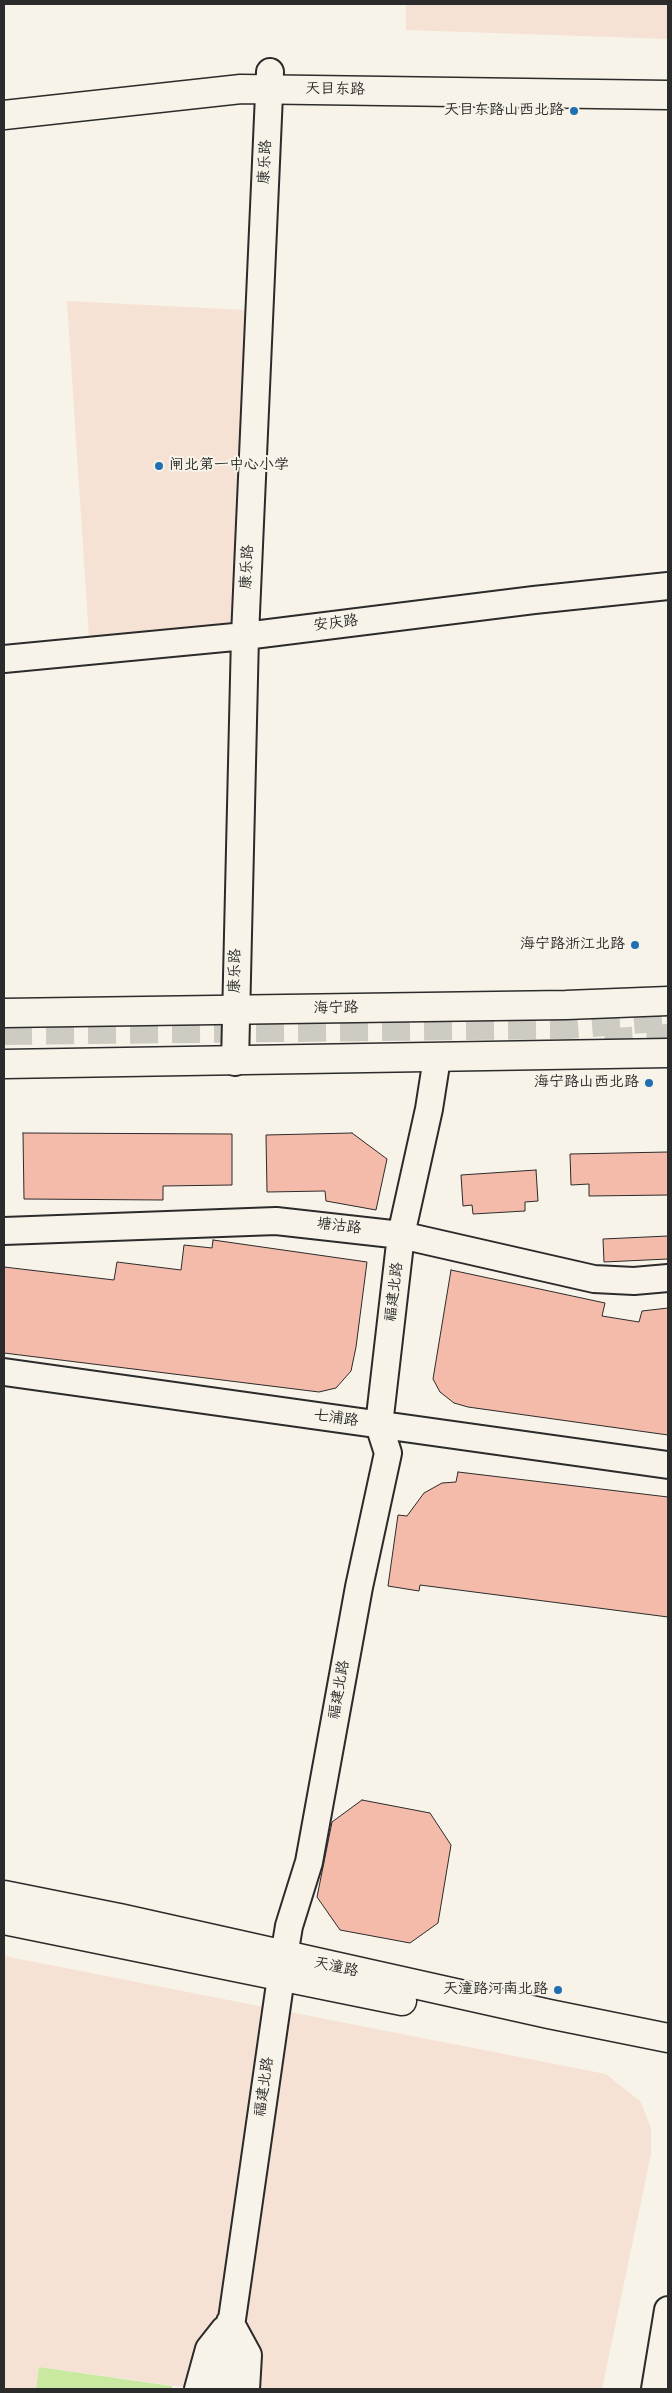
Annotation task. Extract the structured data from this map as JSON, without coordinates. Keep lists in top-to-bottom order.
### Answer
{
  "streets": {
    "main road": ["天目东路", "海宁路", "天潼路"],
    "street": [
      "康乐路",
      "安庆路",
      "塘沽路",
      "福建北路",
      "七浦路"
    ]
  },
  "crossings": [
    ["天目东路", "康乐路"],
    ["康乐路", "安庆路"],
    ["康乐路", "海宁路"],
    ["塘沽路", "福建北路"],
    ["福建北路", "七浦路"],
    ["福建北路", "天潼路"]
  ],
  "places": [
    "天目东路山西北路",
    "闸北第一中心小学",
    "海宁路浙江北路",
    "海宁路山西北路",
    "天潼路河南北路"
  ]
}
